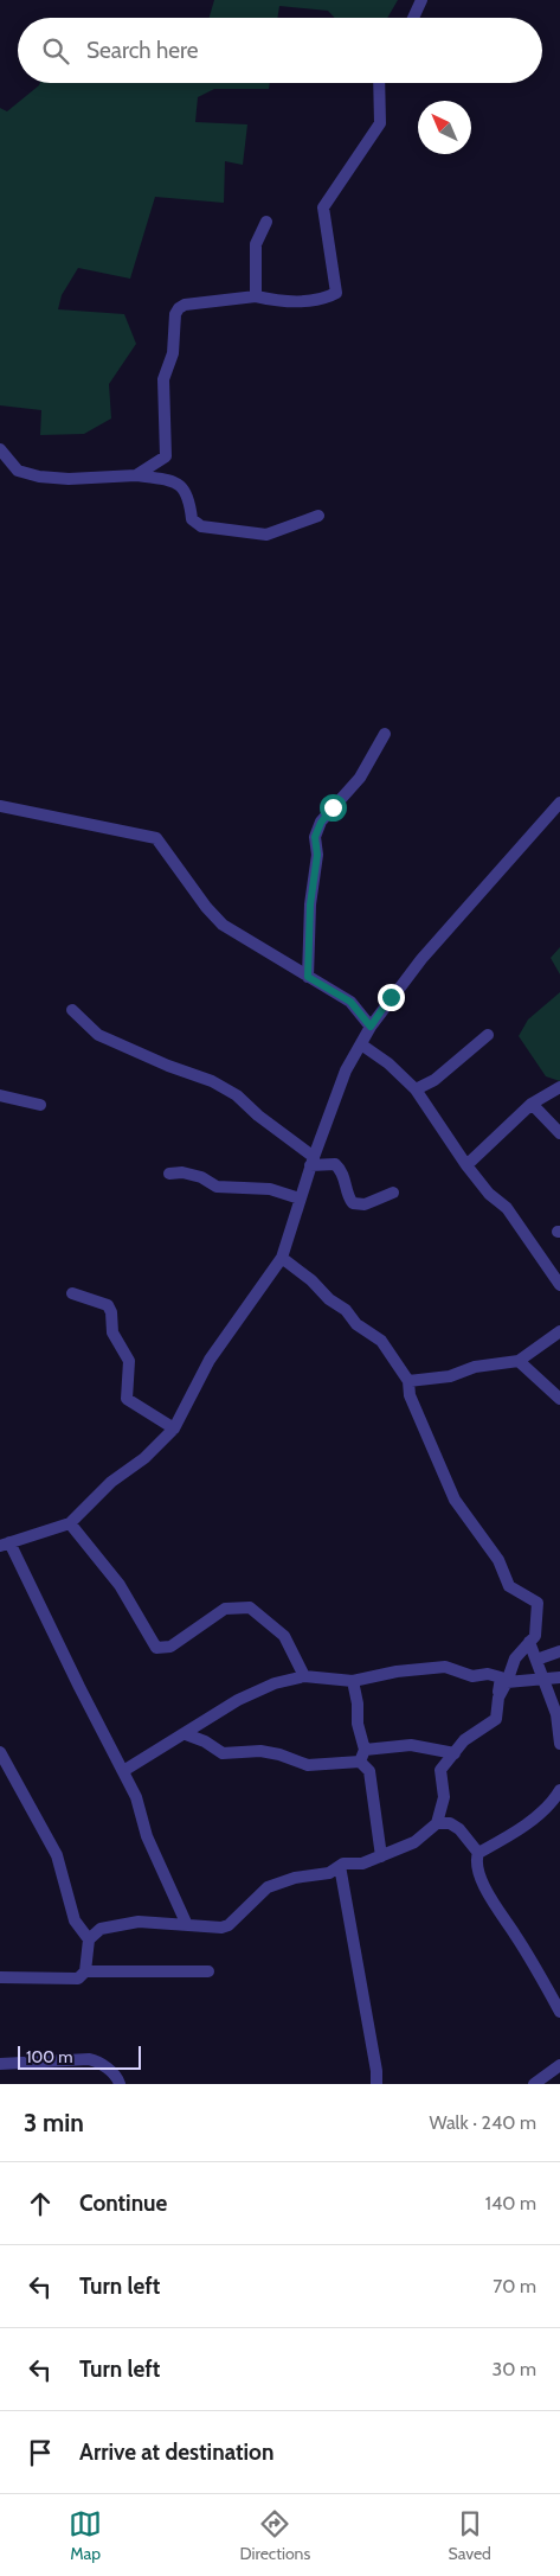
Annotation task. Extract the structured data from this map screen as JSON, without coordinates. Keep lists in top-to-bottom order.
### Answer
{
  "scale_bar": "100 m",
  "north": "top left",
  "page": {
    "search": "Search here",
    "scale": "100 m",
    "heading": ["3 min", "Walk · 240 m"],
    "list": [
      ["Continue", "140 m"],
      ["Turn left", "70 m"],
      ["Turn left", "30 m"],
      "Arrive at destination"
    ],
    "nav": ["Map", "Directions", "Saved"]
  }
}
